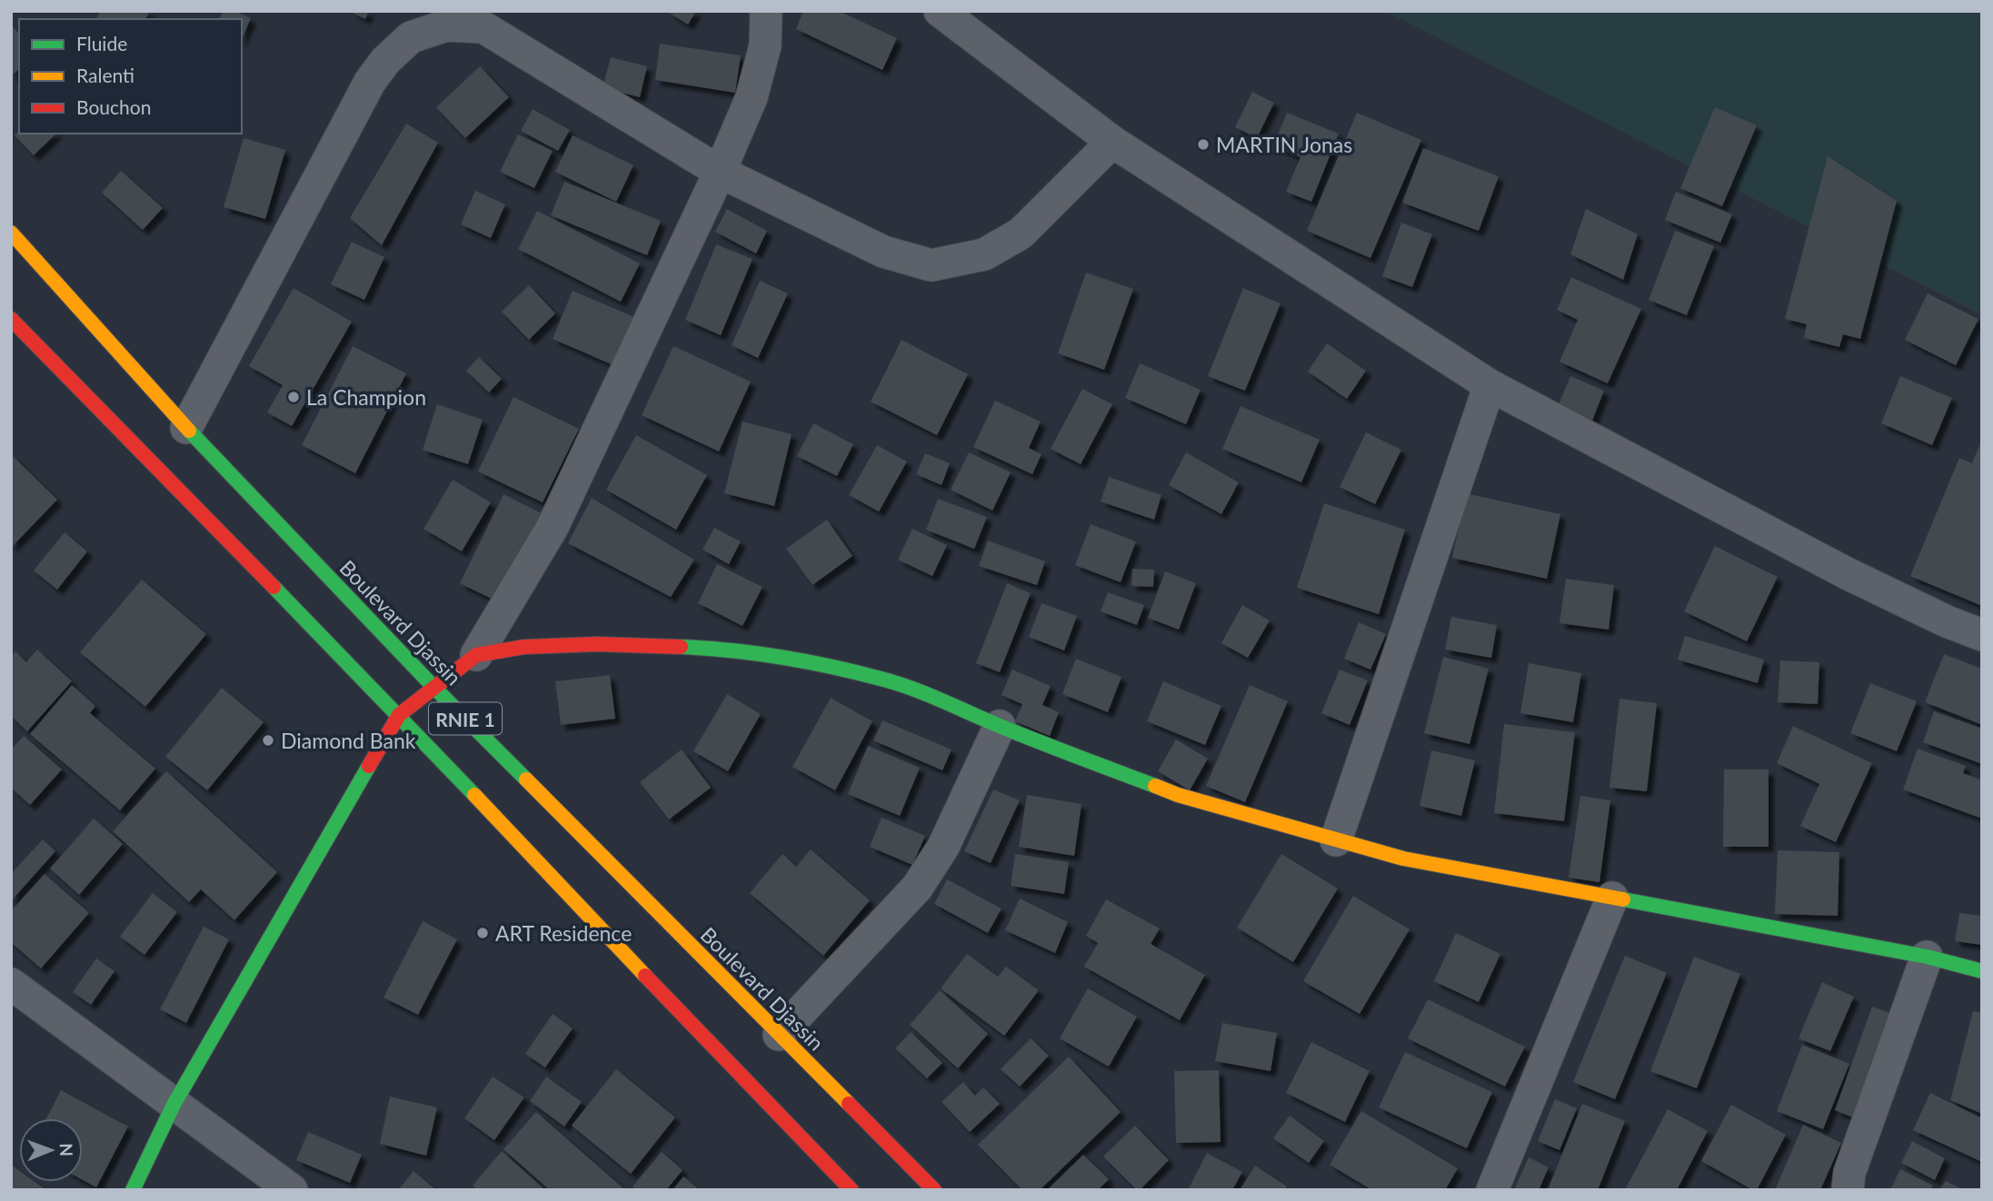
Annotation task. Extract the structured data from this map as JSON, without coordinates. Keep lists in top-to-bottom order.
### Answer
{
  "streets": {
    "main road": ["Boulevard Djassin", "RNIE 1"]
  },
  "places": [
    "MARTIN Jonas",
    "La Champion",
    "Diamond Bank",
    "ART Residence"
  ],
  "legend": ["Fluide", "Ralenti", "Bouchon"],
  "north": "right"
}
